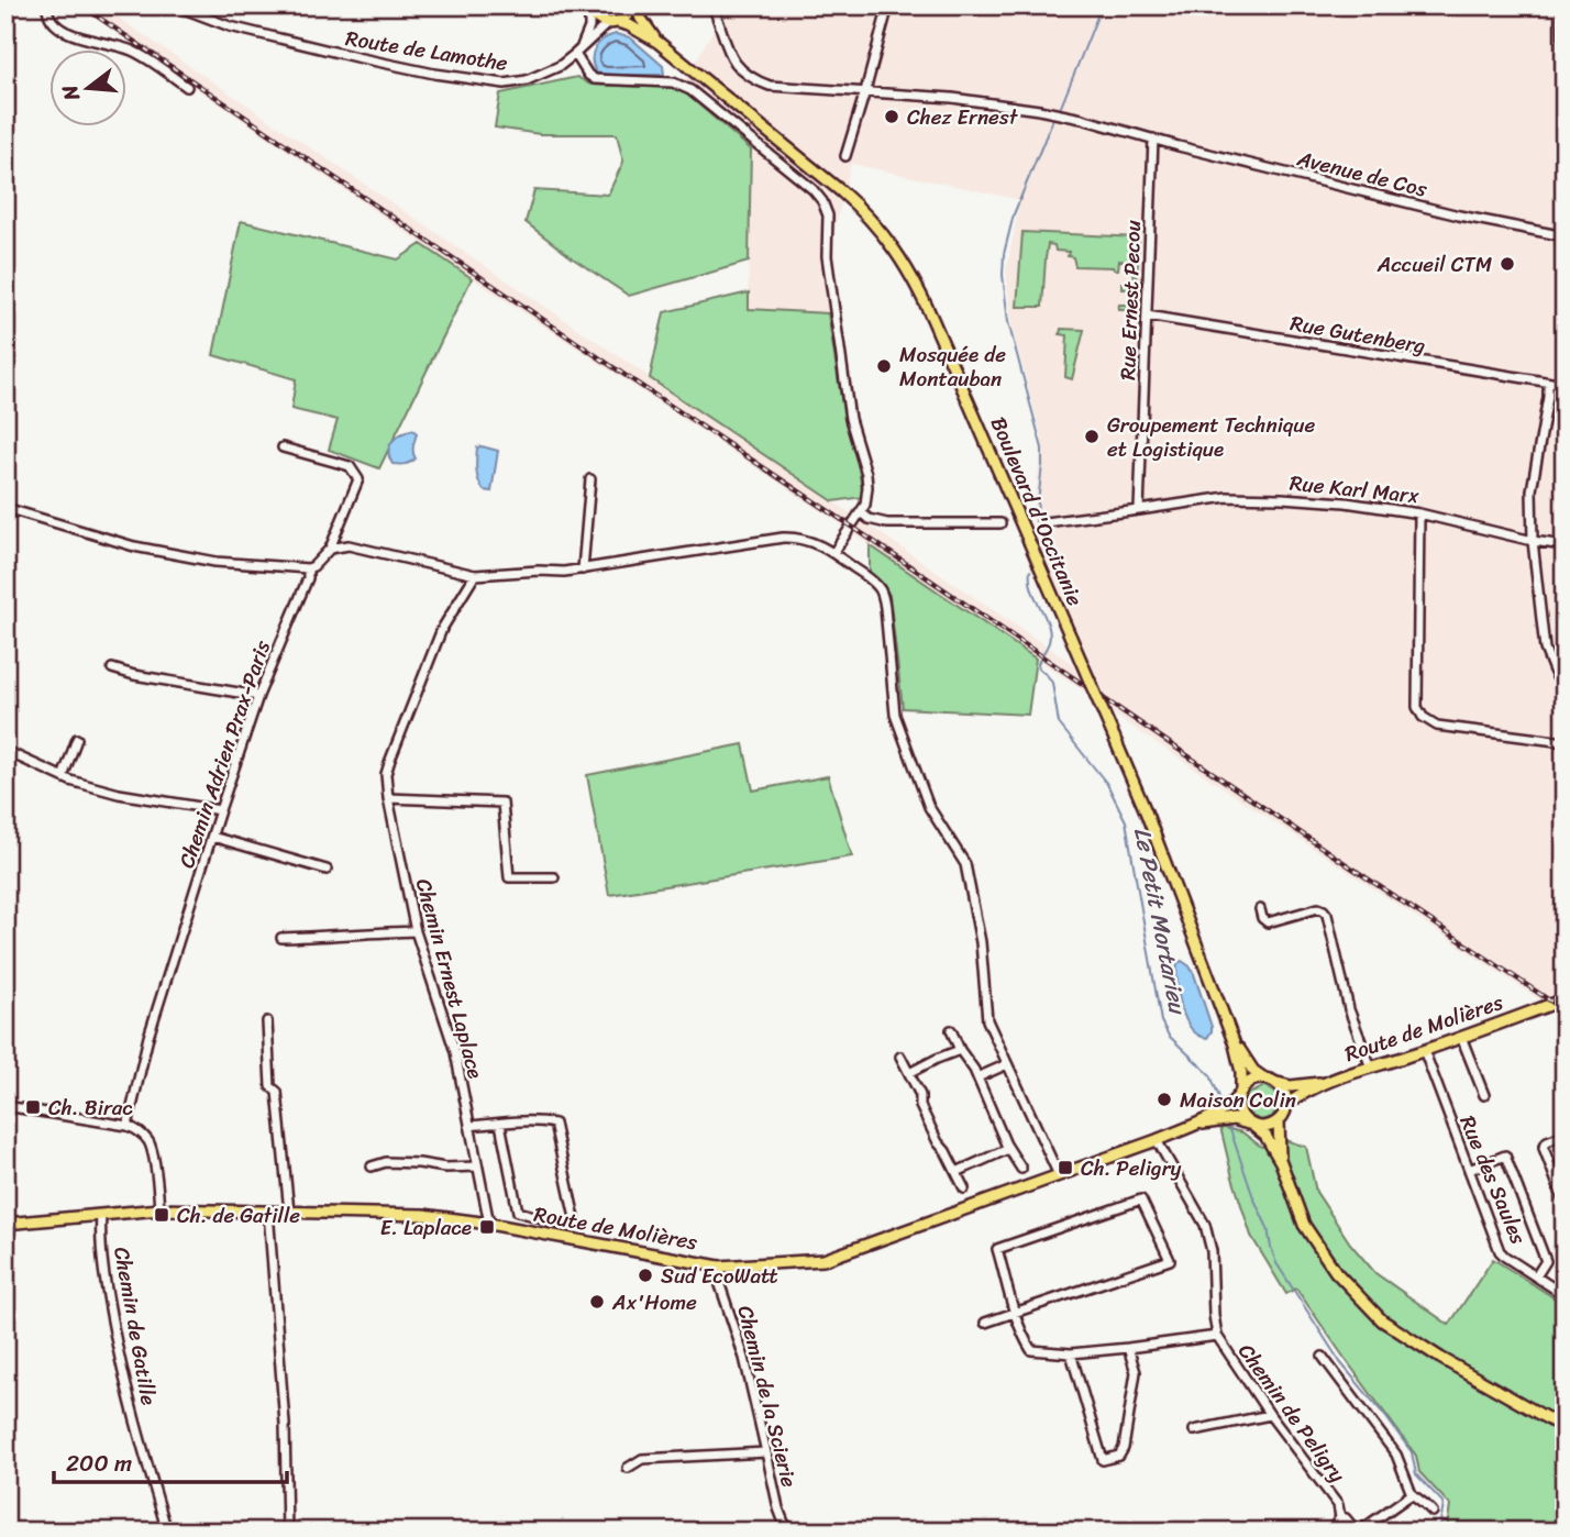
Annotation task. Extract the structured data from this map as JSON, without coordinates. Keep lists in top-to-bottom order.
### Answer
{
  "streets": {
    "main road": ["Boulevard d'Occitanie", "Route de Molières"],
    "street": [
      "Route de Lamothe",
      "Avenue de Cos",
      "Rue Ernest Pecou",
      "Rue Gutenberg",
      "Rue Karl Marx",
      "Chemin Adrien Prax-Paris",
      "Chemin Ernest Laplace",
      "Rue des Saules",
      "Chemin de Gatille",
      "Chemin de la Scierie",
      "Chemin de Peligry"
    ]
  },
  "crossings": [
    ["Route de Lamothe", "Boulevard d'Occitanie"],
    ["Avenue de Cos", "Rue Ernest Pecou"],
    ["Rue Ernest Pecou", "Rue Gutenberg"],
    ["Rue Ernest Pecou", "Rue Karl Marx"],
    ["Boulevard d'Occitanie", "Route de Molières"],
    ["Chemin Ernest Laplace", "Route de Molières"],
    ["Route de Molières", "Rue des Saules"],
    ["Route de Molières", "Chemin de Gatille"],
    ["Route de Molières", "Chemin de la Scierie"],
    ["Route de Molières", "Chemin de Peligry"]
  ],
  "water": ["Le Petit Mortarieu"],
  "places": {
    "other": [
      "Chez Ernest",
      "Accueil CTM",
      "Mosquée de Montauban",
      "Groupement Technique et Logistique",
      "Maison Colin",
      "Sud EcoWatt",
      "Ax'Home"
    ],
    "transit": [
      "Ch. Birac",
      "Ch. Peligry",
      "Ch. de Gatille",
      "E. Laplace"
    ]
  },
  "scale_bar": "200 m",
  "north": "left"
}
